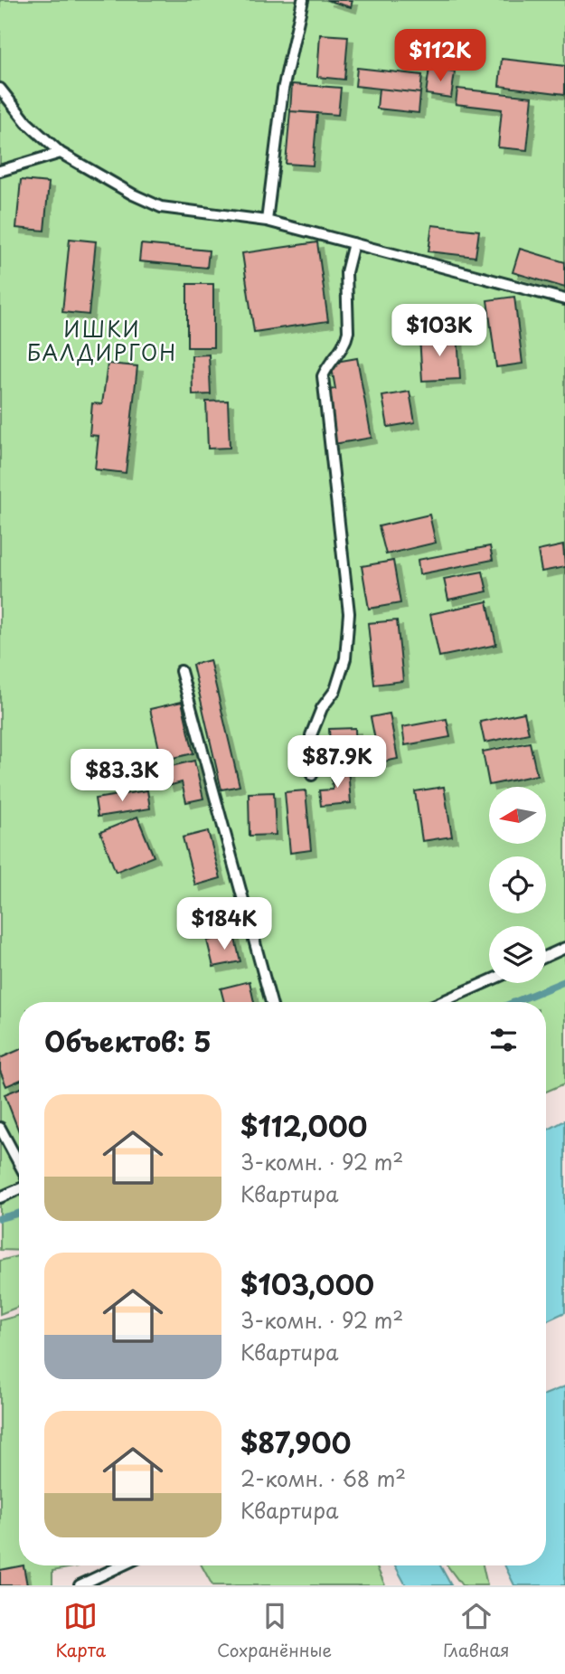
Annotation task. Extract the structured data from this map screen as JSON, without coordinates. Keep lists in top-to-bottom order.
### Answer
{
  "districts": ["ИШКИ БАЛДИРГОН"],
  "north": "left",
  "page": {
    "price": [
      "$112K",
      "$103K",
      "$87.9K",
      "$83.3K",
      "$184K"
    ],
    "heading": "Объектов: 5",
    "list": [
      {
        "name": "$112,000",
        "note": "3-комн. · 92 m² · Квартира"
      },
      {
        "name": "$103,000",
        "note": "3-комн. · 92 m² · Квартира"
      },
      {
        "name": "$87,900",
        "note": "2-комн. · 68 m² · Квартира"
      }
    ],
    "tabs": ["Карта", "Сохранённые", "Главная"]
  }
}
